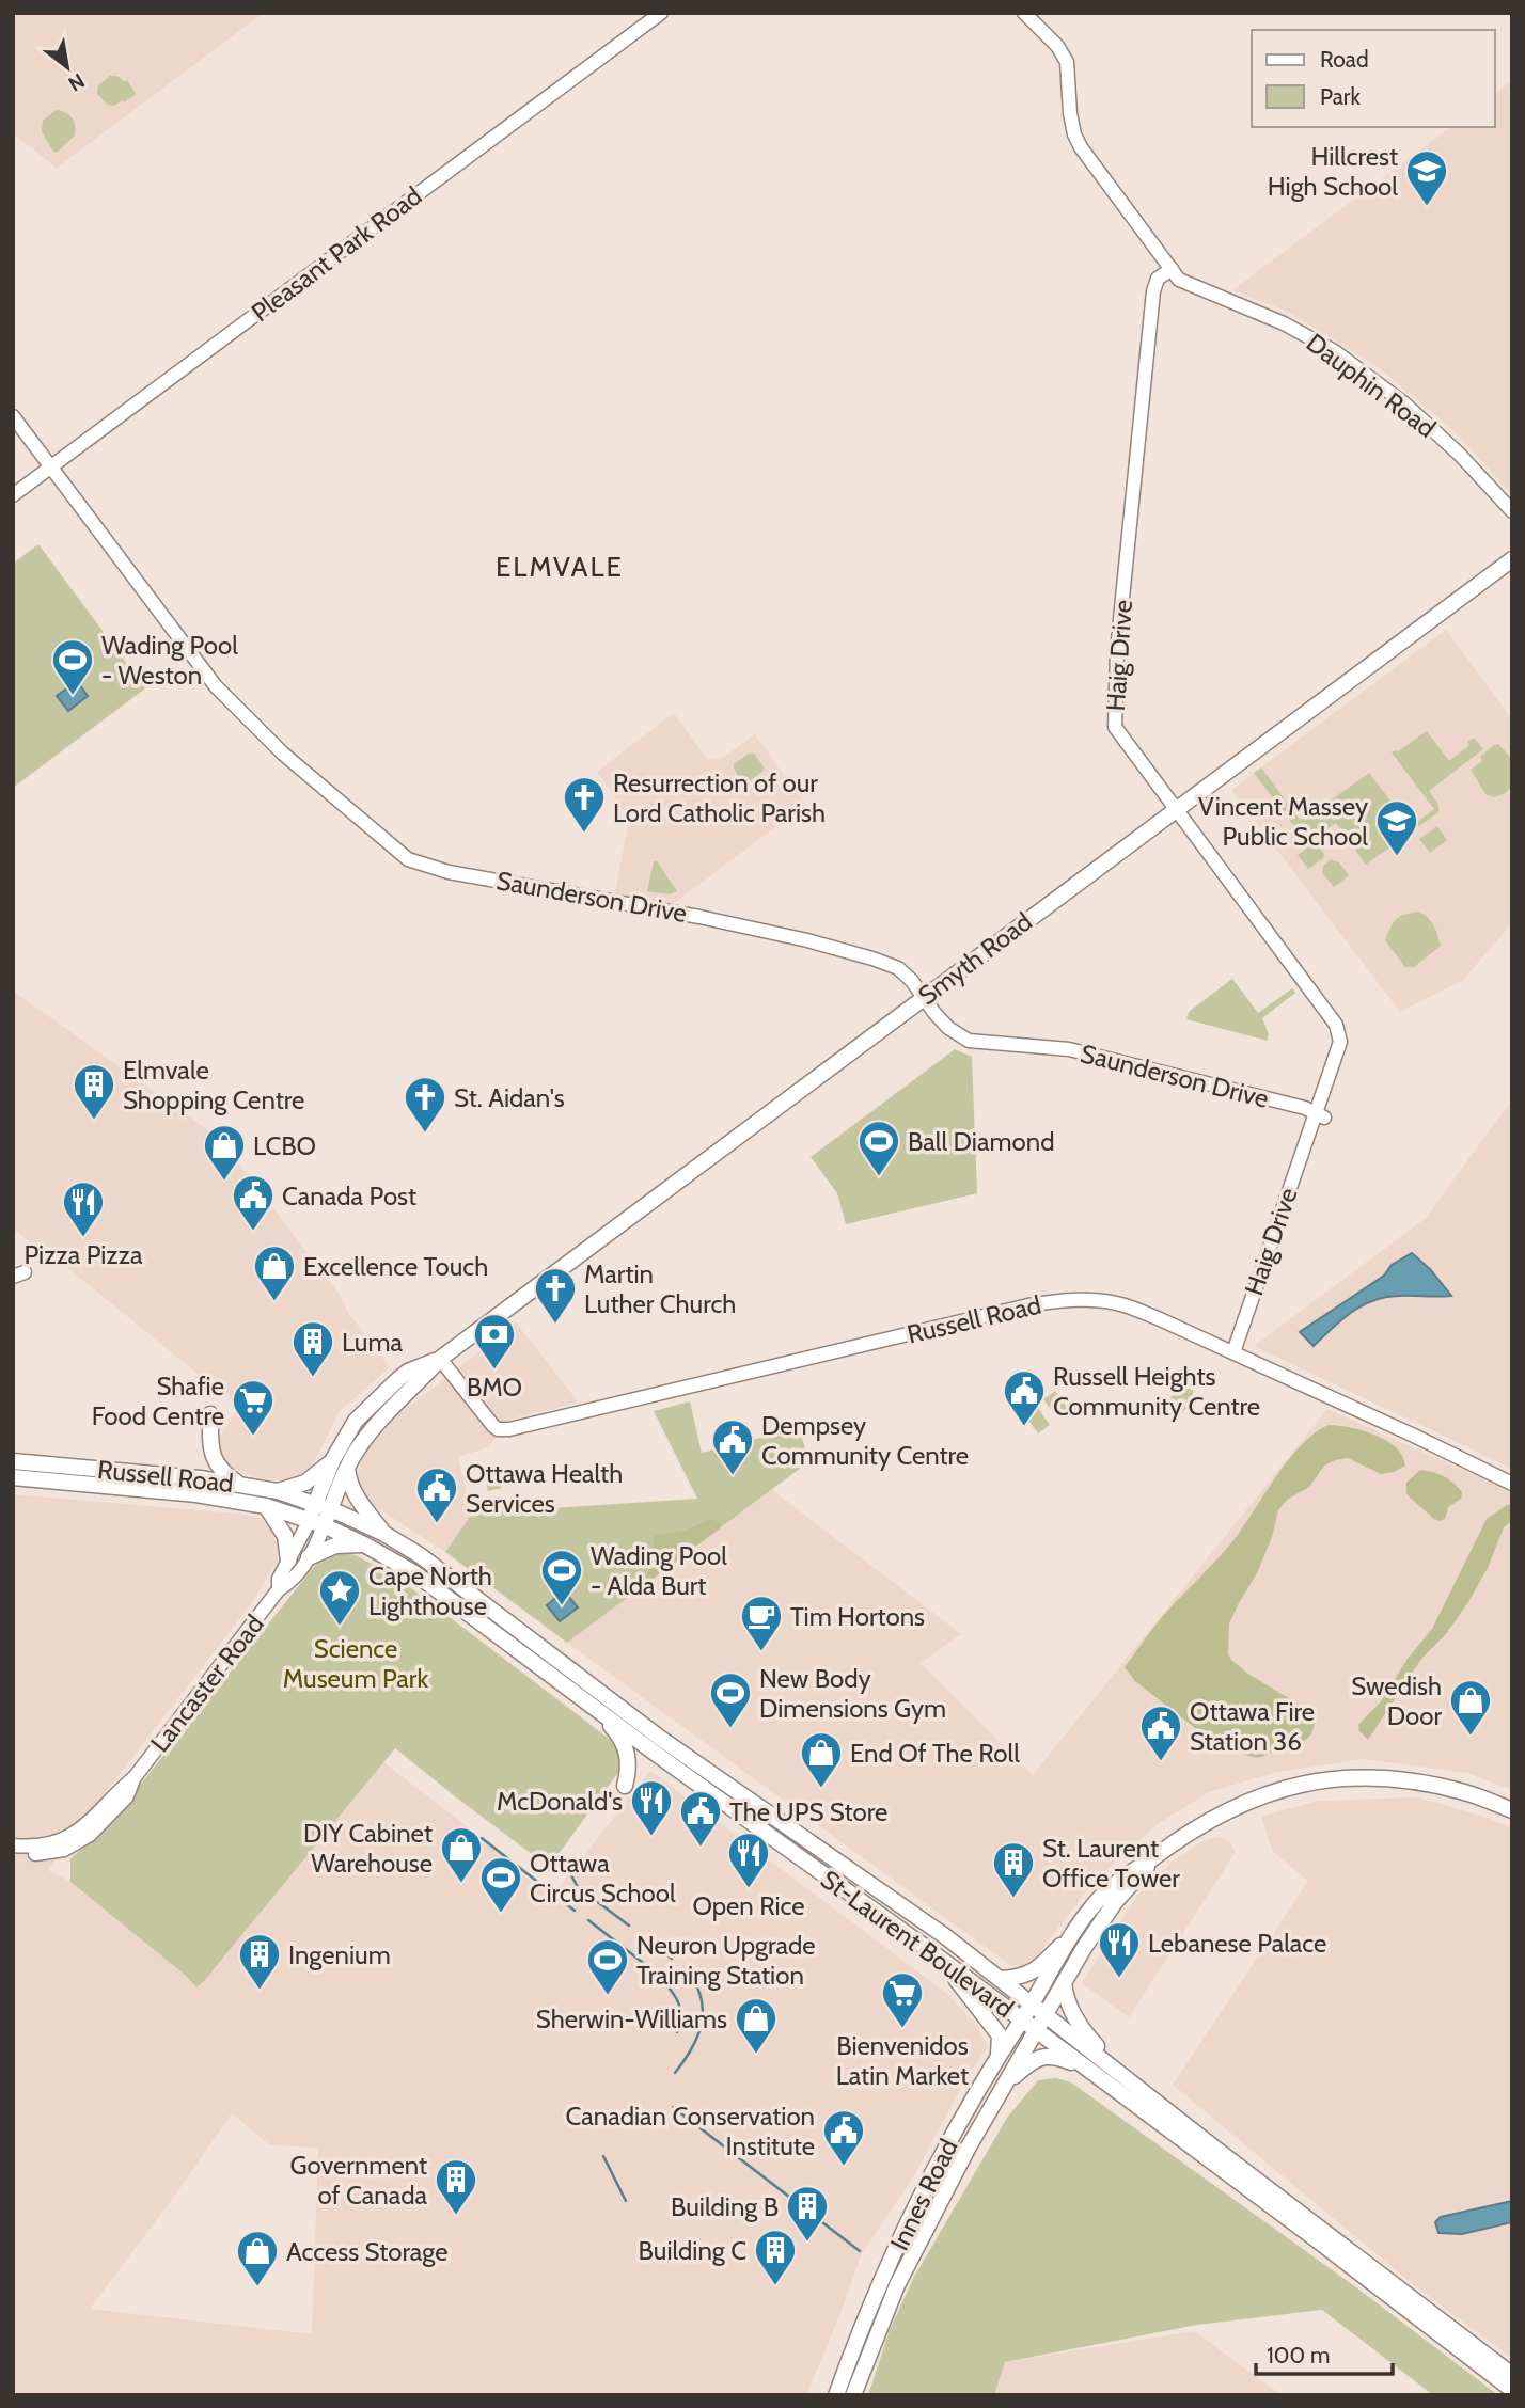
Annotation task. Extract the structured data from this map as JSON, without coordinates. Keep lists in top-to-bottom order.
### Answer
{
  "streets": {
    "main road": [
      "Smyth Road",
      "Russell Road",
      "St-Laurent Boulevard",
      "Innes Road"
    ],
    "street": [
      "Pleasant Park Road",
      "Dauphin Road",
      "Haig Drive",
      "Saunderson Drive",
      "Lancaster Road"
    ]
  },
  "crossings": [
    ["Pleasant Park Road", "Saunderson Drive"],
    ["Dauphin Road", "Haig Drive"],
    ["Haig Drive", "Saunderson Drive"],
    ["Haig Drive", "Smyth Road"],
    ["Haig Drive", "Russell Road"],
    ["Saunderson Drive", "Smyth Road"],
    ["Smyth Road", "Russell Road"],
    ["Smyth Road", "Lancaster Road"],
    ["Smyth Road", "St-Laurent Boulevard"],
    ["Russell Road", "Lancaster Road"],
    ["Russell Road", "St-Laurent Boulevard"],
    ["Lancaster Road", "St-Laurent Boulevard"],
    ["St-Laurent Boulevard", "Innes Road"]
  ],
  "districts": ["ELMVALE"],
  "parks": ["Science Museum Park"],
  "places": {
    "school or university": ["Hillcrest High School", "Vincent Massey Public School"],
    "sports": [
      "Wading Pool - Weston",
      "Ball Diamond",
      "Wading Pool - Alda Burt",
      "New Body Dimensions Gym",
      "Ottawa Circus School",
      "Neuron Upgrade Training Station"
    ],
    "church": ["Resurrection of our Lord Catholic Parish", "St. Aidan's", "Martin Luther Church"],
    "building": [
      "Elmvale Shopping Centre",
      "Luma",
      "St. Laurent Office Tower",
      "Ingenium",
      "Government of Canada",
      "Building B",
      "Building C"
    ],
    "shop": [
      "LCBO",
      "Excellence Touch",
      "Swedish Door",
      "End Of The Roll",
      "DIY Cabinet Warehouse",
      "Sherwin-Williams",
      "Access Storage"
    ],
    "public building": [
      "Canada Post",
      "Russell Heights Community Centre",
      "Dempsey Community Centre",
      "Ottawa Health Services",
      "Ottawa Fire Station 36",
      "The UPS Store",
      "Canadian Conservation Institute"
    ],
    "restaurant": [
      "Pizza Pizza",
      "McDonald's",
      "Open Rice",
      "Lebanese Palace"
    ],
    "bank": ["BMO"],
    "supermarket": ["Shafie Food Centre", "Bienvenidos Latin Market"],
    "place": ["Cape North Lighthouse"],
    "cafe": ["Tim Hortons"]
  },
  "legend": ["Road", "Park"],
  "scale_bar": "100 m",
  "north": "bottom right"
}
